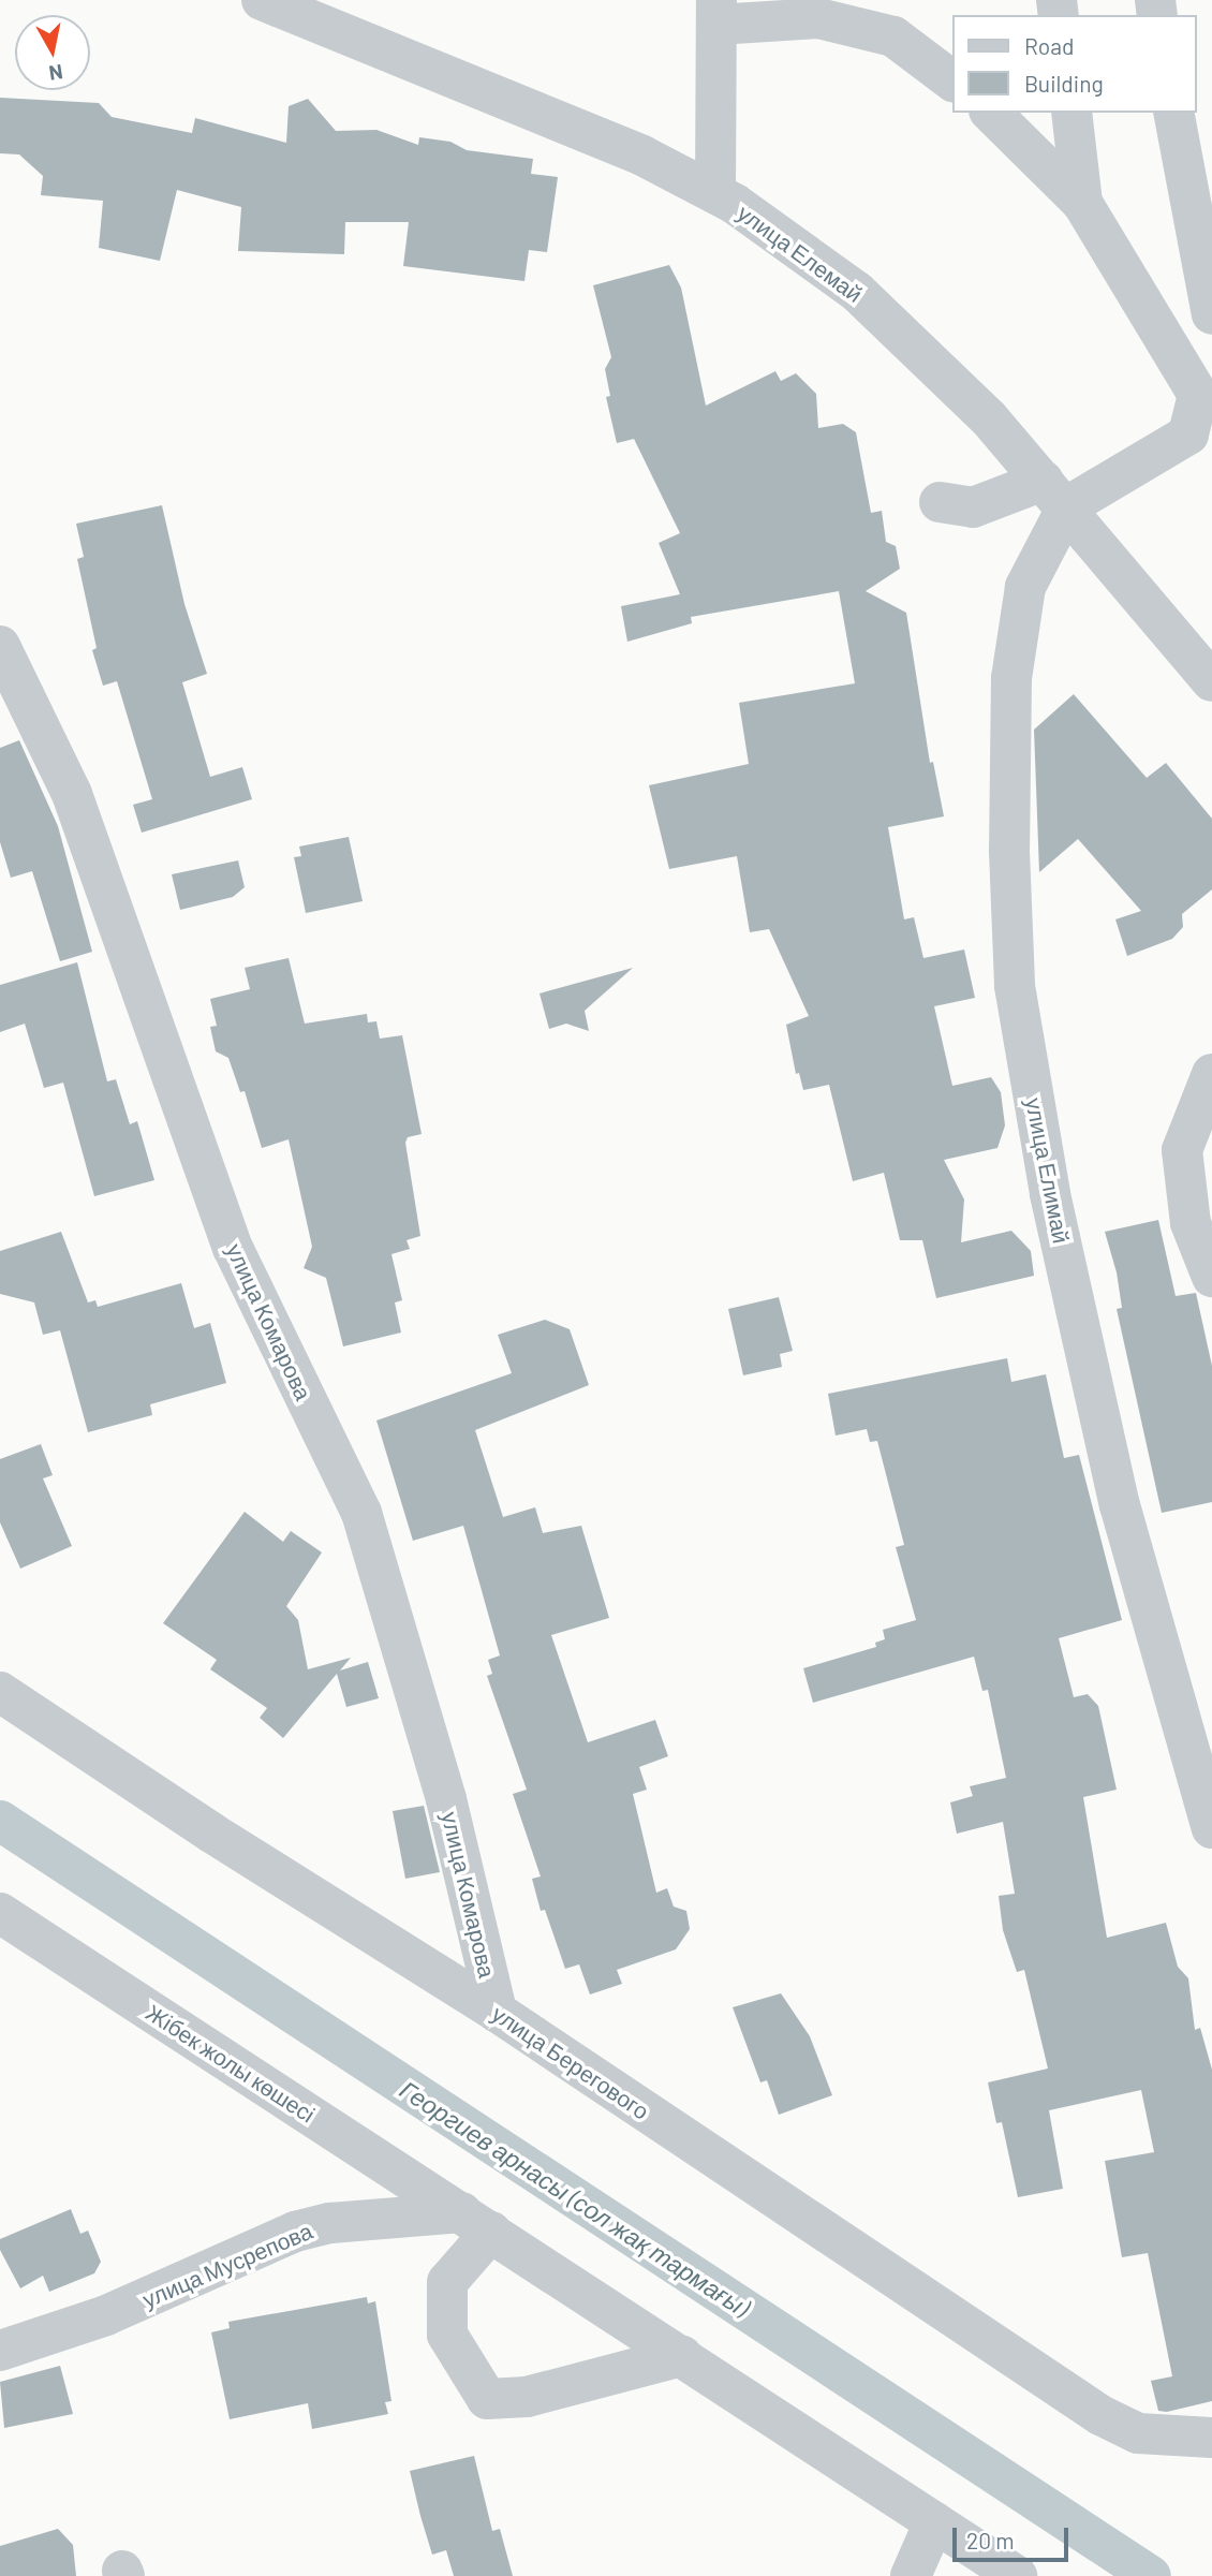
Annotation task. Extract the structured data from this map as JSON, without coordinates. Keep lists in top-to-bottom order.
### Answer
{
  "streets": {
    "street": [
      "улица Елемай",
      "улица Елимай",
      "улица Комарова",
      "улица Берегового",
      "Жібек жолы көшесі",
      "улица Мусрепова"
    ]
  },
  "crossings": [
    ["улица Елемай", "улица Елимай"],
    ["улица Комарова", "улица Берегового"],
    ["Жібек жолы көшесі", "улица Мусрепова"]
  ],
  "water": ["Георгиев арнасы (сол жақ тармағы)"],
  "legend": ["Road", "Building"],
  "scale_bar": "20 m",
  "north": "bottom"
}
